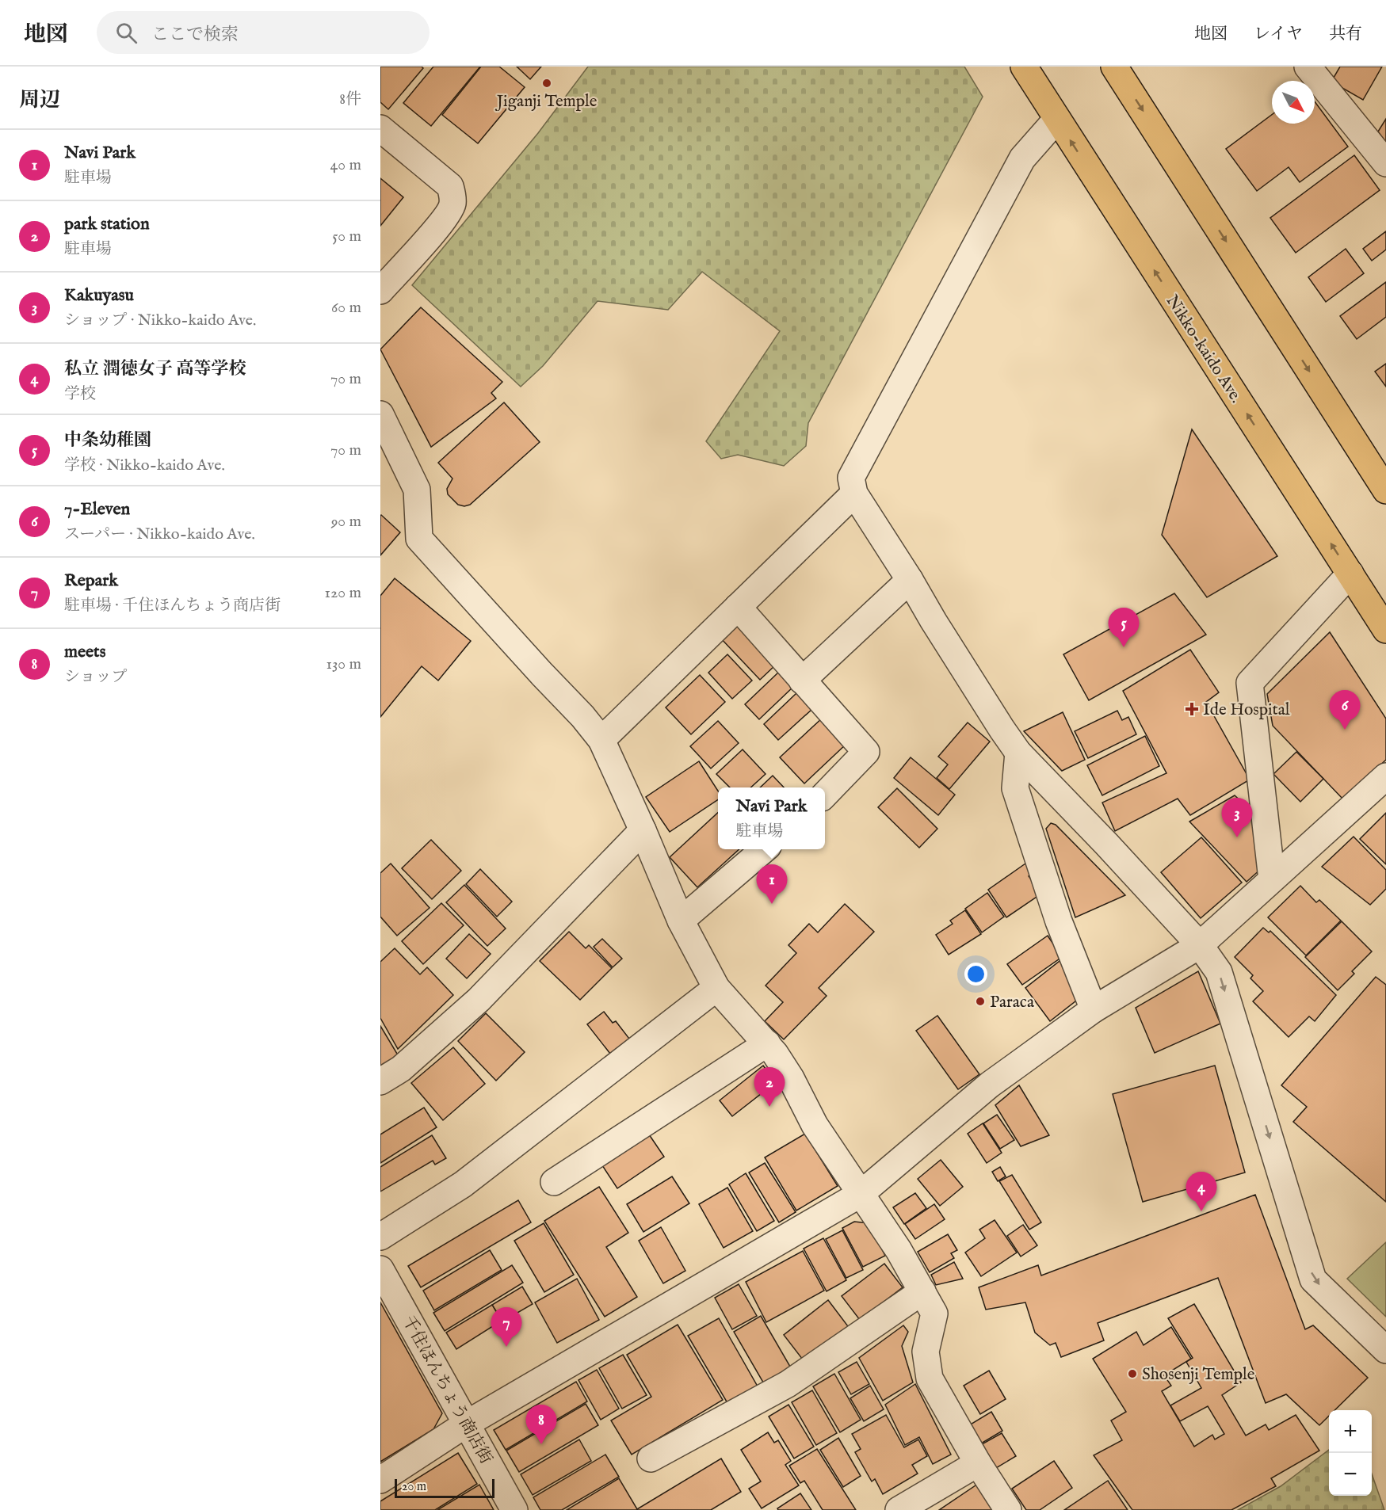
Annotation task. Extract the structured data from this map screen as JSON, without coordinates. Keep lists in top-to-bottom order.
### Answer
{
  "streets": {
    "highway": ["Nikko-kaido Ave."],
    "street": ["千住ほんちょう商店街"]
  },
  "places": {
    "other": ["Jiganji Temple", "Paraca", "Shosenji Temple"],
    "health": ["Ide Hospital"]
  },
  "scale_bar": "20 m",
  "north": "bottom right",
  "page": {
    "header": "地図",
    "search": "ここで検索",
    "nav": ["地図", "レイヤ", "共有"],
    "heading": ["周辺", "8件"],
    "list": [
      {
        "mark": "1",
        "name": "Navi Park",
        "note": "駐車場",
        "value": "40 m"
      },
      {
        "mark": "2",
        "name": "park station",
        "note": "駐車場",
        "value": "50 m"
      },
      {
        "mark": "3",
        "name": "Kakuyasu",
        "note": "ショップ · Nikko-kaido Ave.",
        "value": "60 m"
      },
      {
        "mark": "4",
        "name": "私立 潤徳女子 高等学校",
        "note": "学校",
        "value": "70 m"
      },
      {
        "mark": "5",
        "name": "中条幼稚園",
        "note": "学校 · Nikko-kaido Ave.",
        "value": "70 m"
      },
      {
        "mark": "6",
        "name": "7-Eleven",
        "note": "スーパー · Nikko-kaido Ave.",
        "value": "90 m"
      },
      {
        "mark": "7",
        "name": "Repark",
        "note": "駐車場 · 千住ほんちょう商店街",
        "value": "120 m"
      },
      {
        "mark": "8",
        "name": "meets",
        "note": "ショップ",
        "value": "130 m"
      }
    ],
    "pins": [
      "5",
      "6",
      "3",
      "1",
      "2",
      "4",
      "7",
      "8"
    ],
    "popup": ["Navi Park", "駐車場"],
    "map_buttons": ["+", "−"],
    "scale": "20 m"
  }
}
